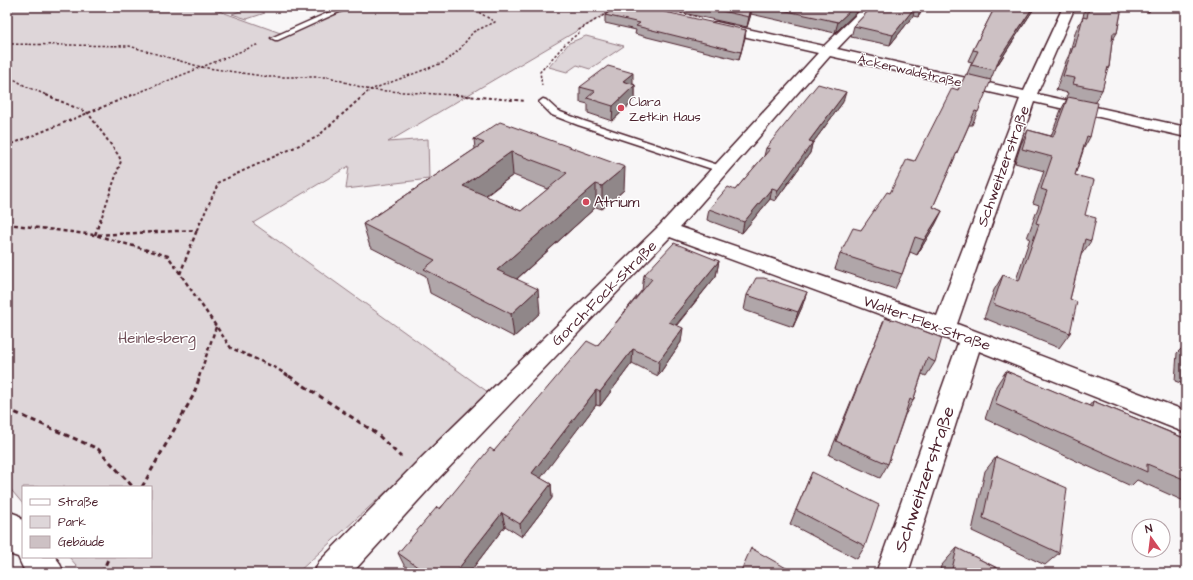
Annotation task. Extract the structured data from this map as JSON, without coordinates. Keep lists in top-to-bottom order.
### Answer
{
  "streets": {
    "street": [
      "Äckerwaldstraße",
      "Schweitzerstraße",
      "Gorch-Fock-Straße",
      "Walter-Flex-Straße"
    ]
  },
  "crossings": [
    ["Äckerwaldstraße", "Schweitzerstraße"],
    ["Äckerwaldstraße", "Gorch-Fock-Straße"],
    ["Schweitzerstraße", "Walter-Flex-Straße"],
    ["Gorch-Fock-Straße", "Walter-Flex-Straße"]
  ],
  "parks": ["Heinlesberg"],
  "places": ["Clara Zetkin Haus", "Atrium"],
  "legend": ["Straße", "Park", "Gebäude"],
  "north": "top"
}
